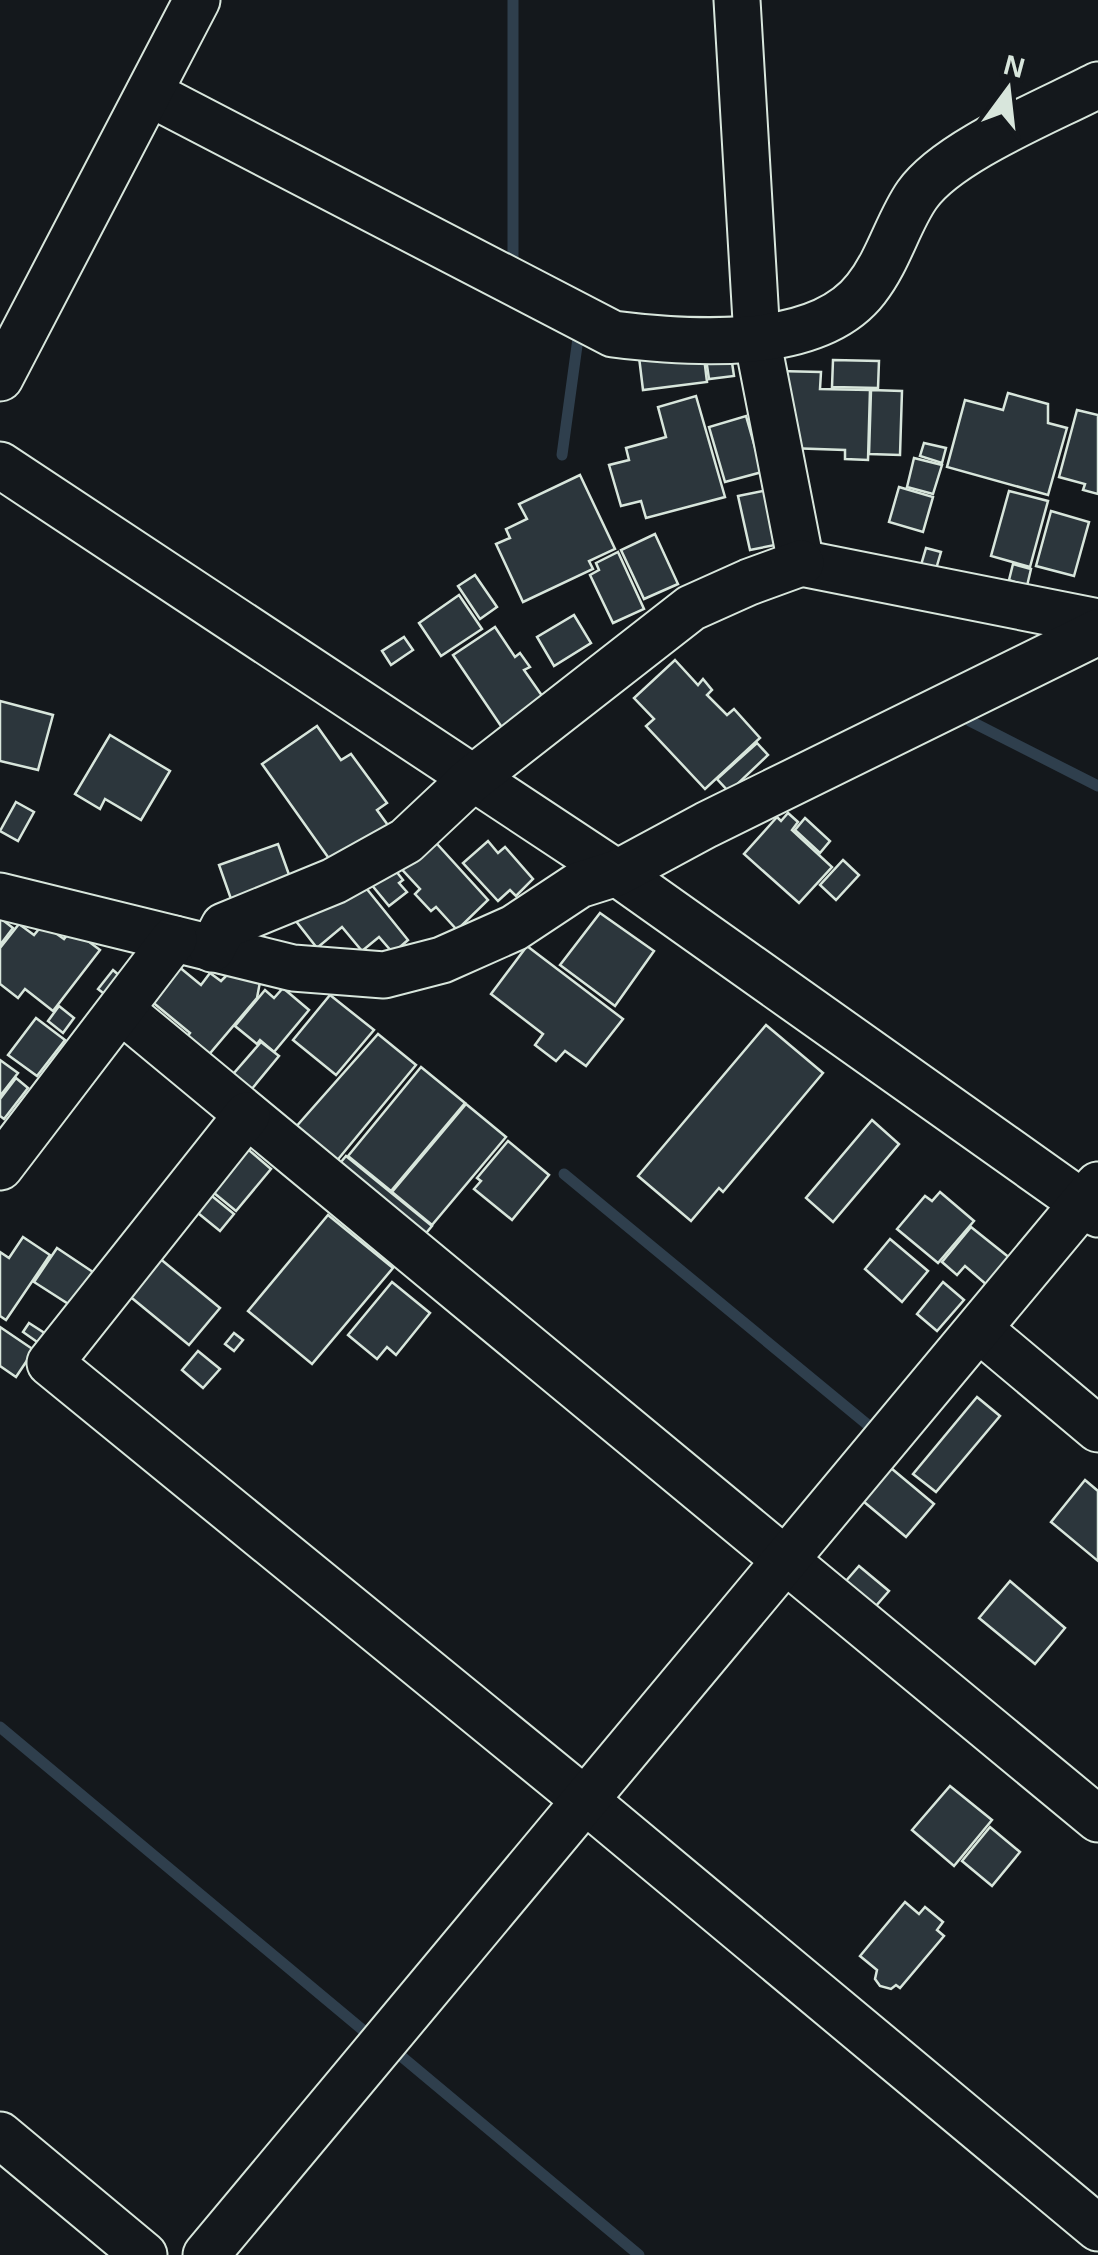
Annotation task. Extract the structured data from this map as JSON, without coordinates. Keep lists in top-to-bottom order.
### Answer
{
  "north": "top"
}
